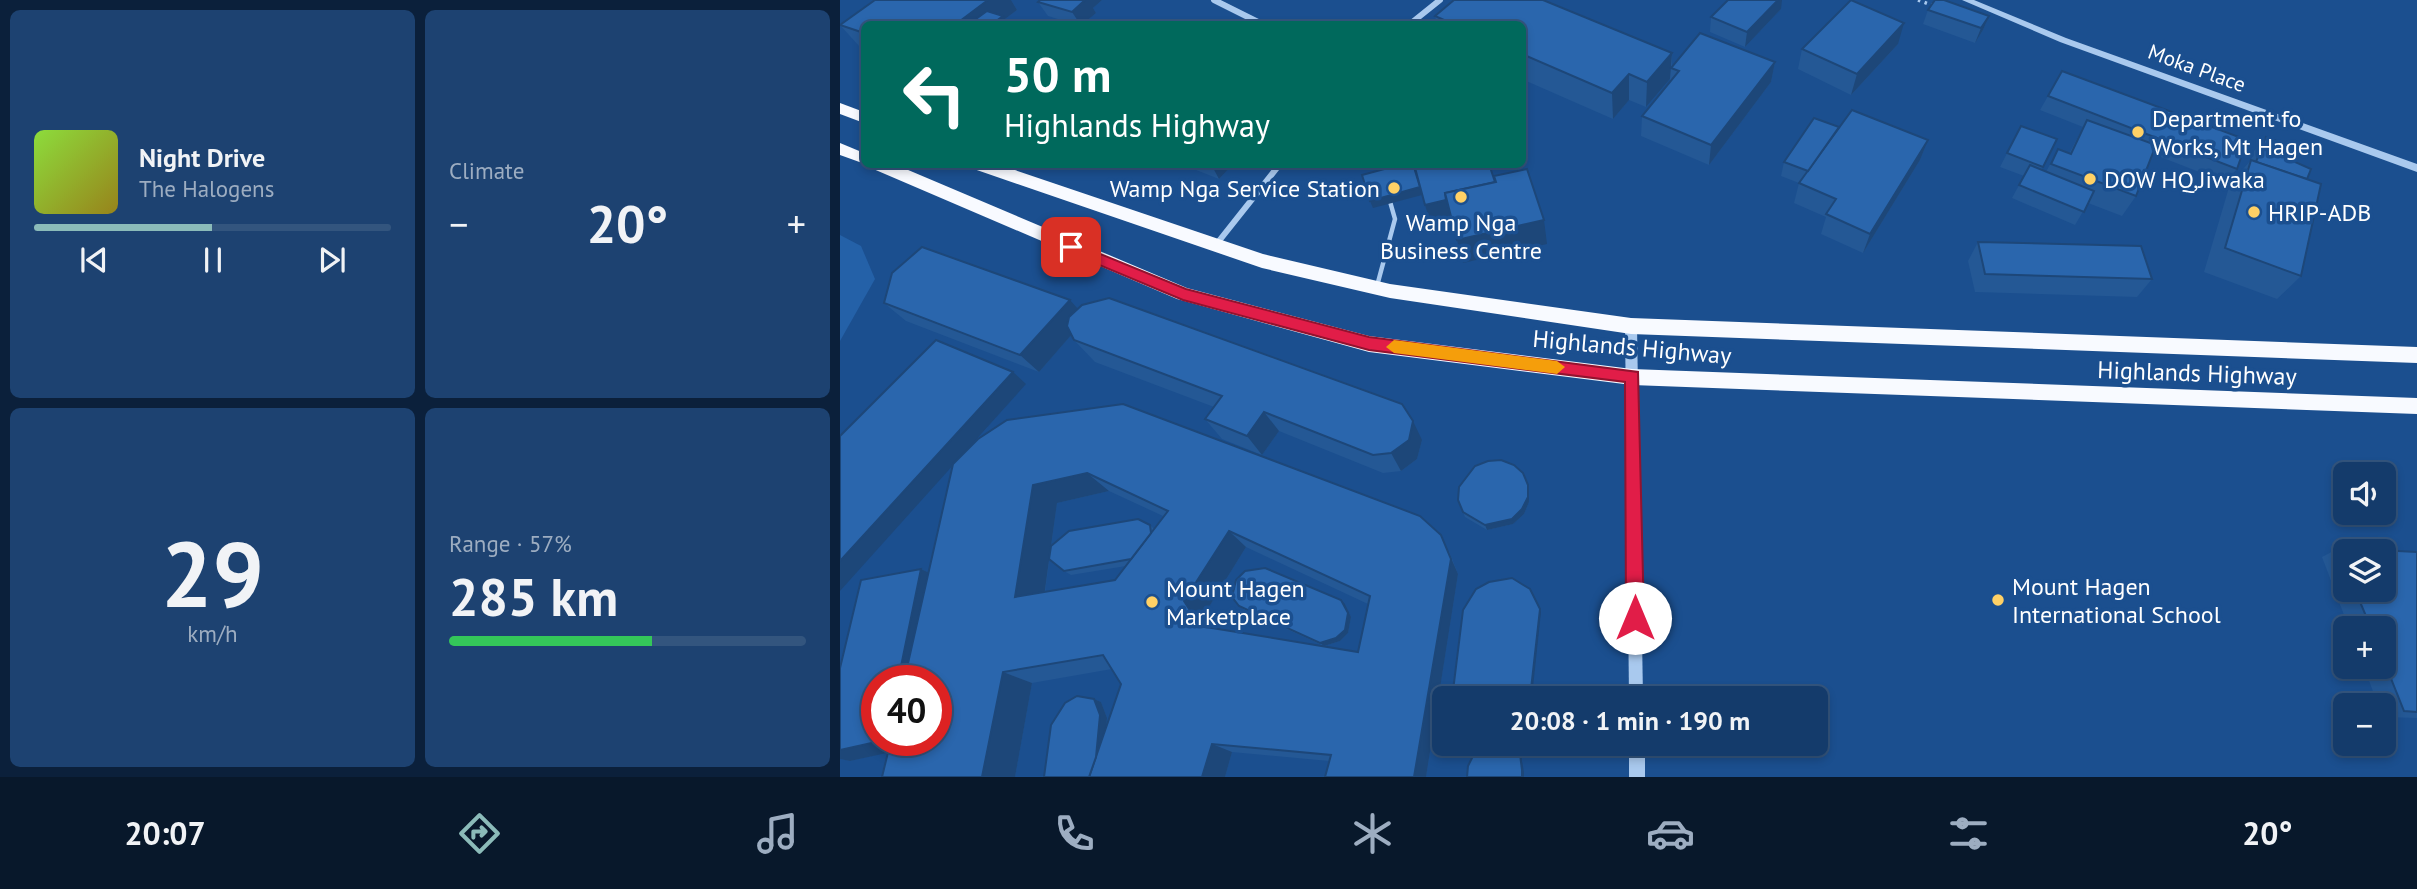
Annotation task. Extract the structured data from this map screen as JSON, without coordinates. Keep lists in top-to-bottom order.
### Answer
{
  "streets": {
    "highway": ["Highlands Highway"],
    "street": ["Moka Place"]
  },
  "places": [
    "Department fo Works, Mt Hagen",
    "DOW HQ,Jiwaka",
    "Wamp Nga Service Station",
    "Wamp Nga Business Centre",
    "HRIP-ADB",
    "Mount Hagen International School",
    "Mount Hagen Marketplace"
  ],
  "page": {
    "tile": [
      "Climate",
      ["29", "km/h"],
      ["Range · 57%", "285 km"]
    ],
    "turn": ["50 m", "Highlands Highway"],
    "song": ["Night Drive", "The Halogens"],
    "heat": ["−", "20°", "+"],
    "map_buttons": ["+", "−"],
    "limit": "40",
    "trip": "20:08 · 1 min · 190 m",
    "tabs": ["20:07", "20°"]
  }
}
